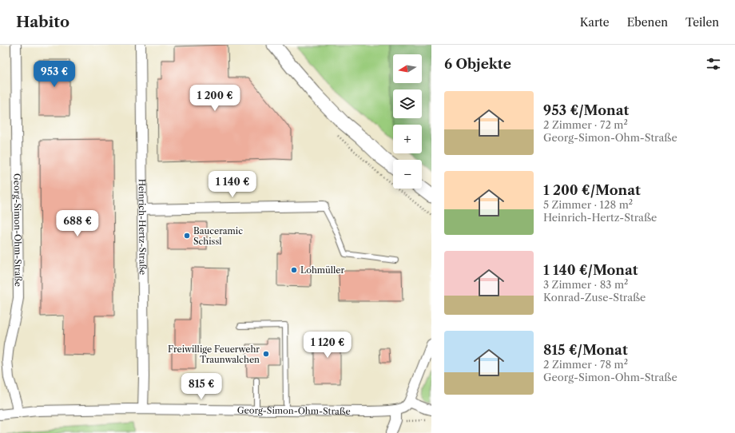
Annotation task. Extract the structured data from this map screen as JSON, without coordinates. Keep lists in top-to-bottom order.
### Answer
{
  "streets": {
    "street": ["Heinrich-Hertz-Straße", "Georg-Simon-Ohm-Straße"]
  },
  "crossings": [
    ["Heinrich-Hertz-Straße", "Georg-Simon-Ohm-Straße"]
  ],
  "places": ["Bauceramic Schissl", "Lohmüller", "Freiwillige Feuerwehr Traunwalchen"],
  "north": "left",
  "page": {
    "header": "Habito",
    "nav": ["Karte", "Ebenen", "Teilen"],
    "heading": "6 Objekte",
    "map_buttons": ["+", "−"],
    "price": [
      "953 €",
      "1 200 €",
      "1 140 €",
      "688 €",
      "1 120 €",
      "815 €"
    ],
    "list": [
      {
        "name": "953 €/Monat",
        "note": "2 Zimmer · 72 m² · Georg-Simon-Ohm-Straße"
      },
      {
        "name": "1 200 €/Monat",
        "note": "5 Zimmer · 128 m² · Heinrich-Hertz-Straße"
      },
      {
        "name": "1 140 €/Monat",
        "note": "3 Zimmer · 83 m² · Konrad-Zuse-Straße"
      },
      {
        "name": "815 €/Monat",
        "note": "2 Zimmer · 78 m² · Georg-Simon-Ohm-Straße"
      }
    ]
  }
}
